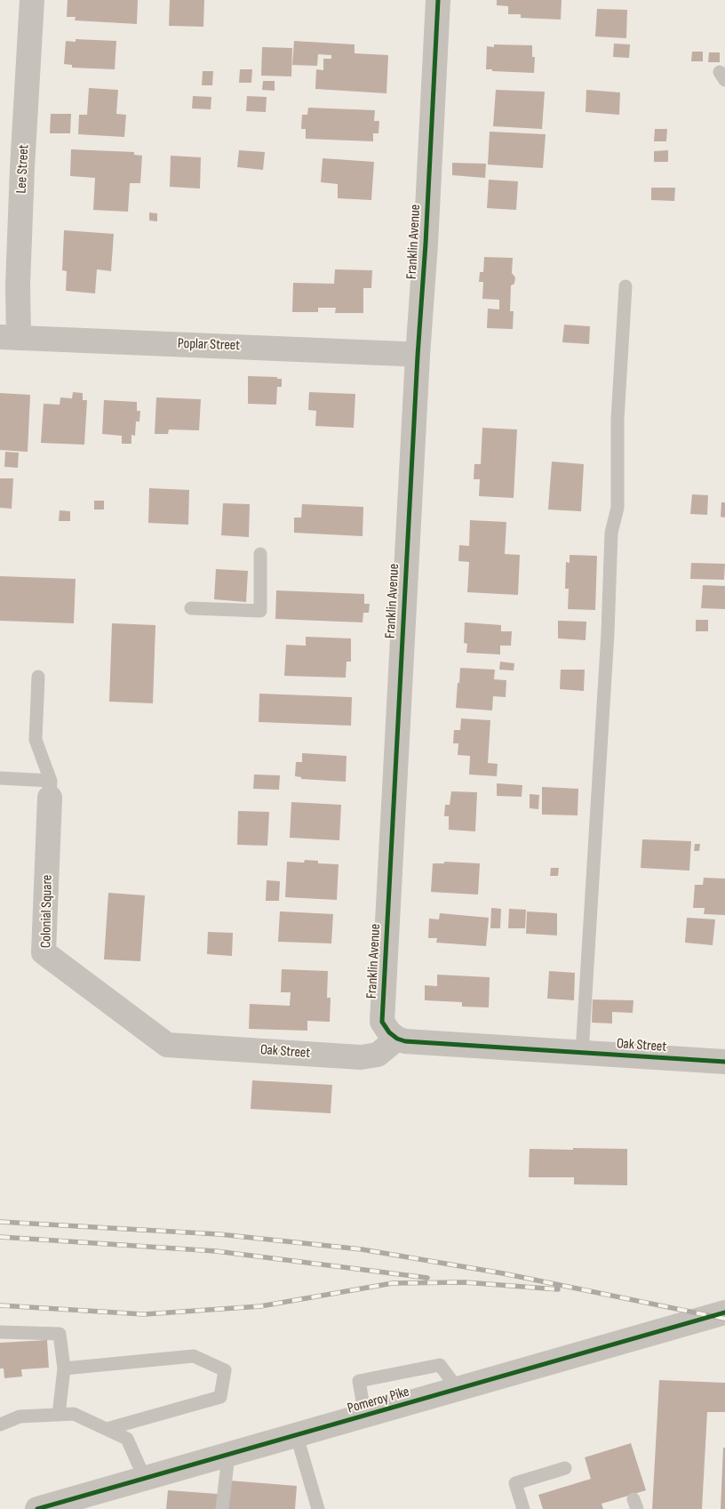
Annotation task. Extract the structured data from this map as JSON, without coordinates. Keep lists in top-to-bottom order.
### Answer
{
  "streets": {
    "street": [
      "Lee Street",
      "Franklin Avenue",
      "Poplar Street",
      "Colonial Square",
      "Oak Street",
      "Pomeroy Pike"
    ]
  },
  "crossings": [
    ["Lee Street", "Poplar Street"],
    ["Franklin Avenue", "Poplar Street"],
    ["Franklin Avenue", "Oak Street"],
    ["Colonial Square", "Oak Street"]
  ]
}
